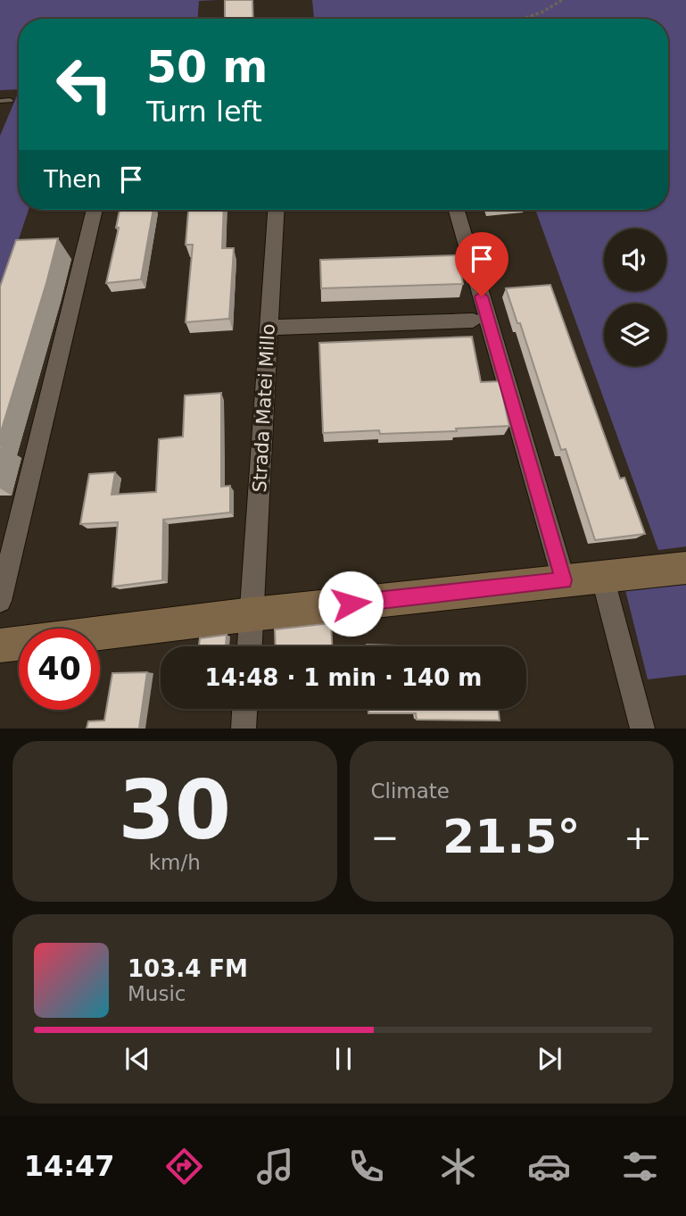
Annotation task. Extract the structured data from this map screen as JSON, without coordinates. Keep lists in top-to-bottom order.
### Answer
{
  "streets": {
    "street": ["Strada Matei Millo"]
  },
  "page": {
    "turn": ["50 m", "Turn left"],
    "then": "Then",
    "limit": "40",
    "trip": "14:48 · 1 min · 140 m",
    "tile": [
      ["30", "km/h"],
      "Climate"
    ],
    "heat": ["−", "21.5°", "+"],
    "song": ["103.4 FM", "Music"],
    "tabs": "14:47"
  }
}
